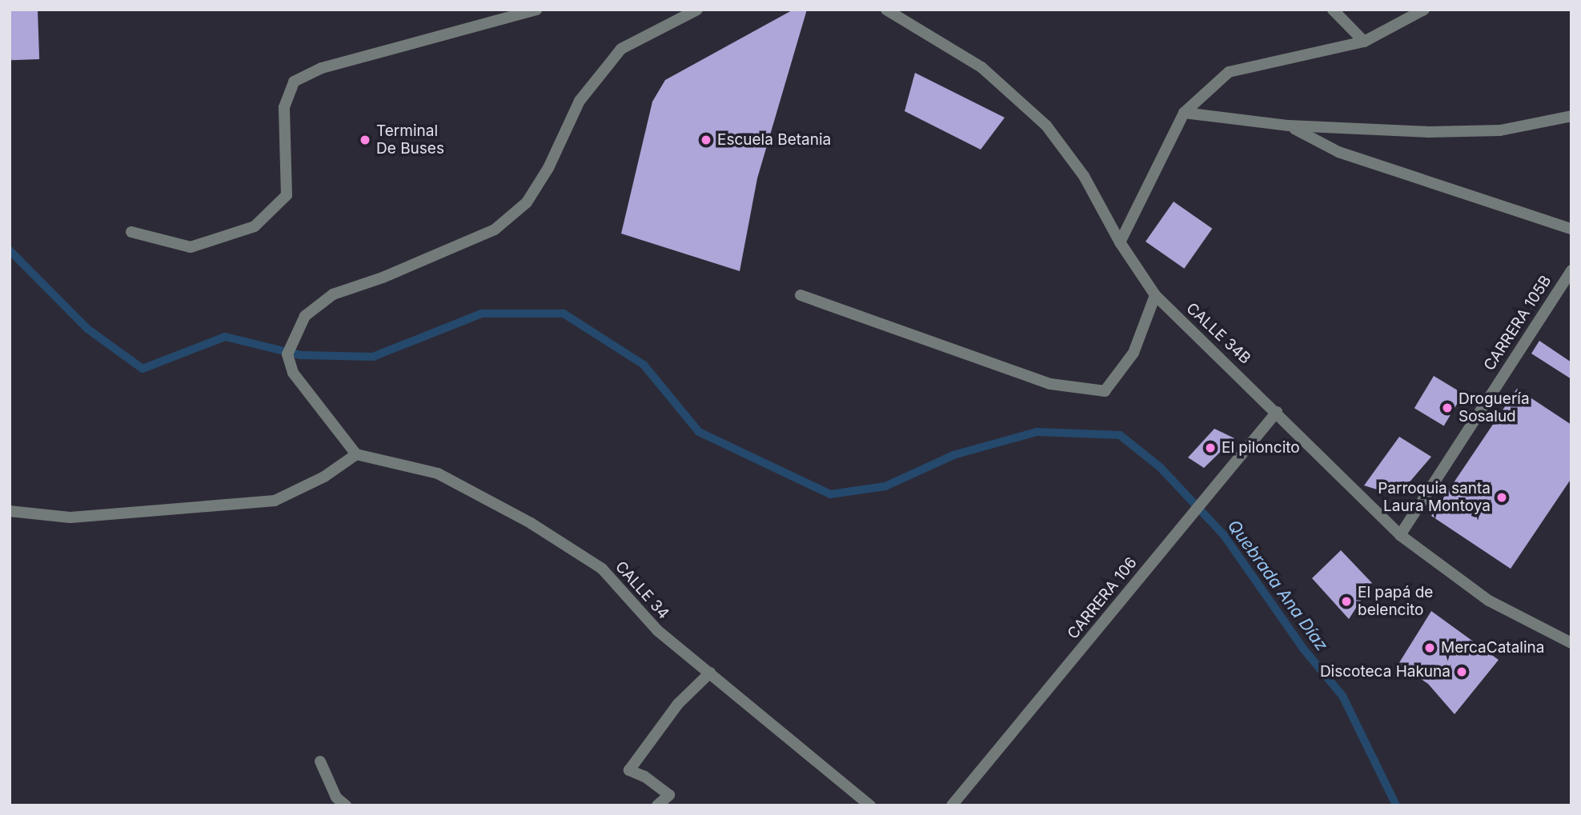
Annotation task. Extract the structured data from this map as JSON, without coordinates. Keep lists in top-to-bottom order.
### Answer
{
  "streets": {
    "street": [
      "CARRERA 105B",
      "CALLE 34B",
      "CALLE 34",
      "CARRERA 106"
    ]
  },
  "crossings": [
    ["CARRERA 105B", "CALLE 34B"],
    ["CALLE 34B", "CARRERA 106"]
  ],
  "water": ["Quebrada Ana Díaz"],
  "places": [
    "Terminal De Buses",
    "Escuela Betania",
    "Droguería Sosalud",
    "El piloncito",
    "Parroquia santa Laura Montoya",
    "El papá de belencito",
    "MercaCatalina",
    "Discoteca Hakuna"
  ]
}
